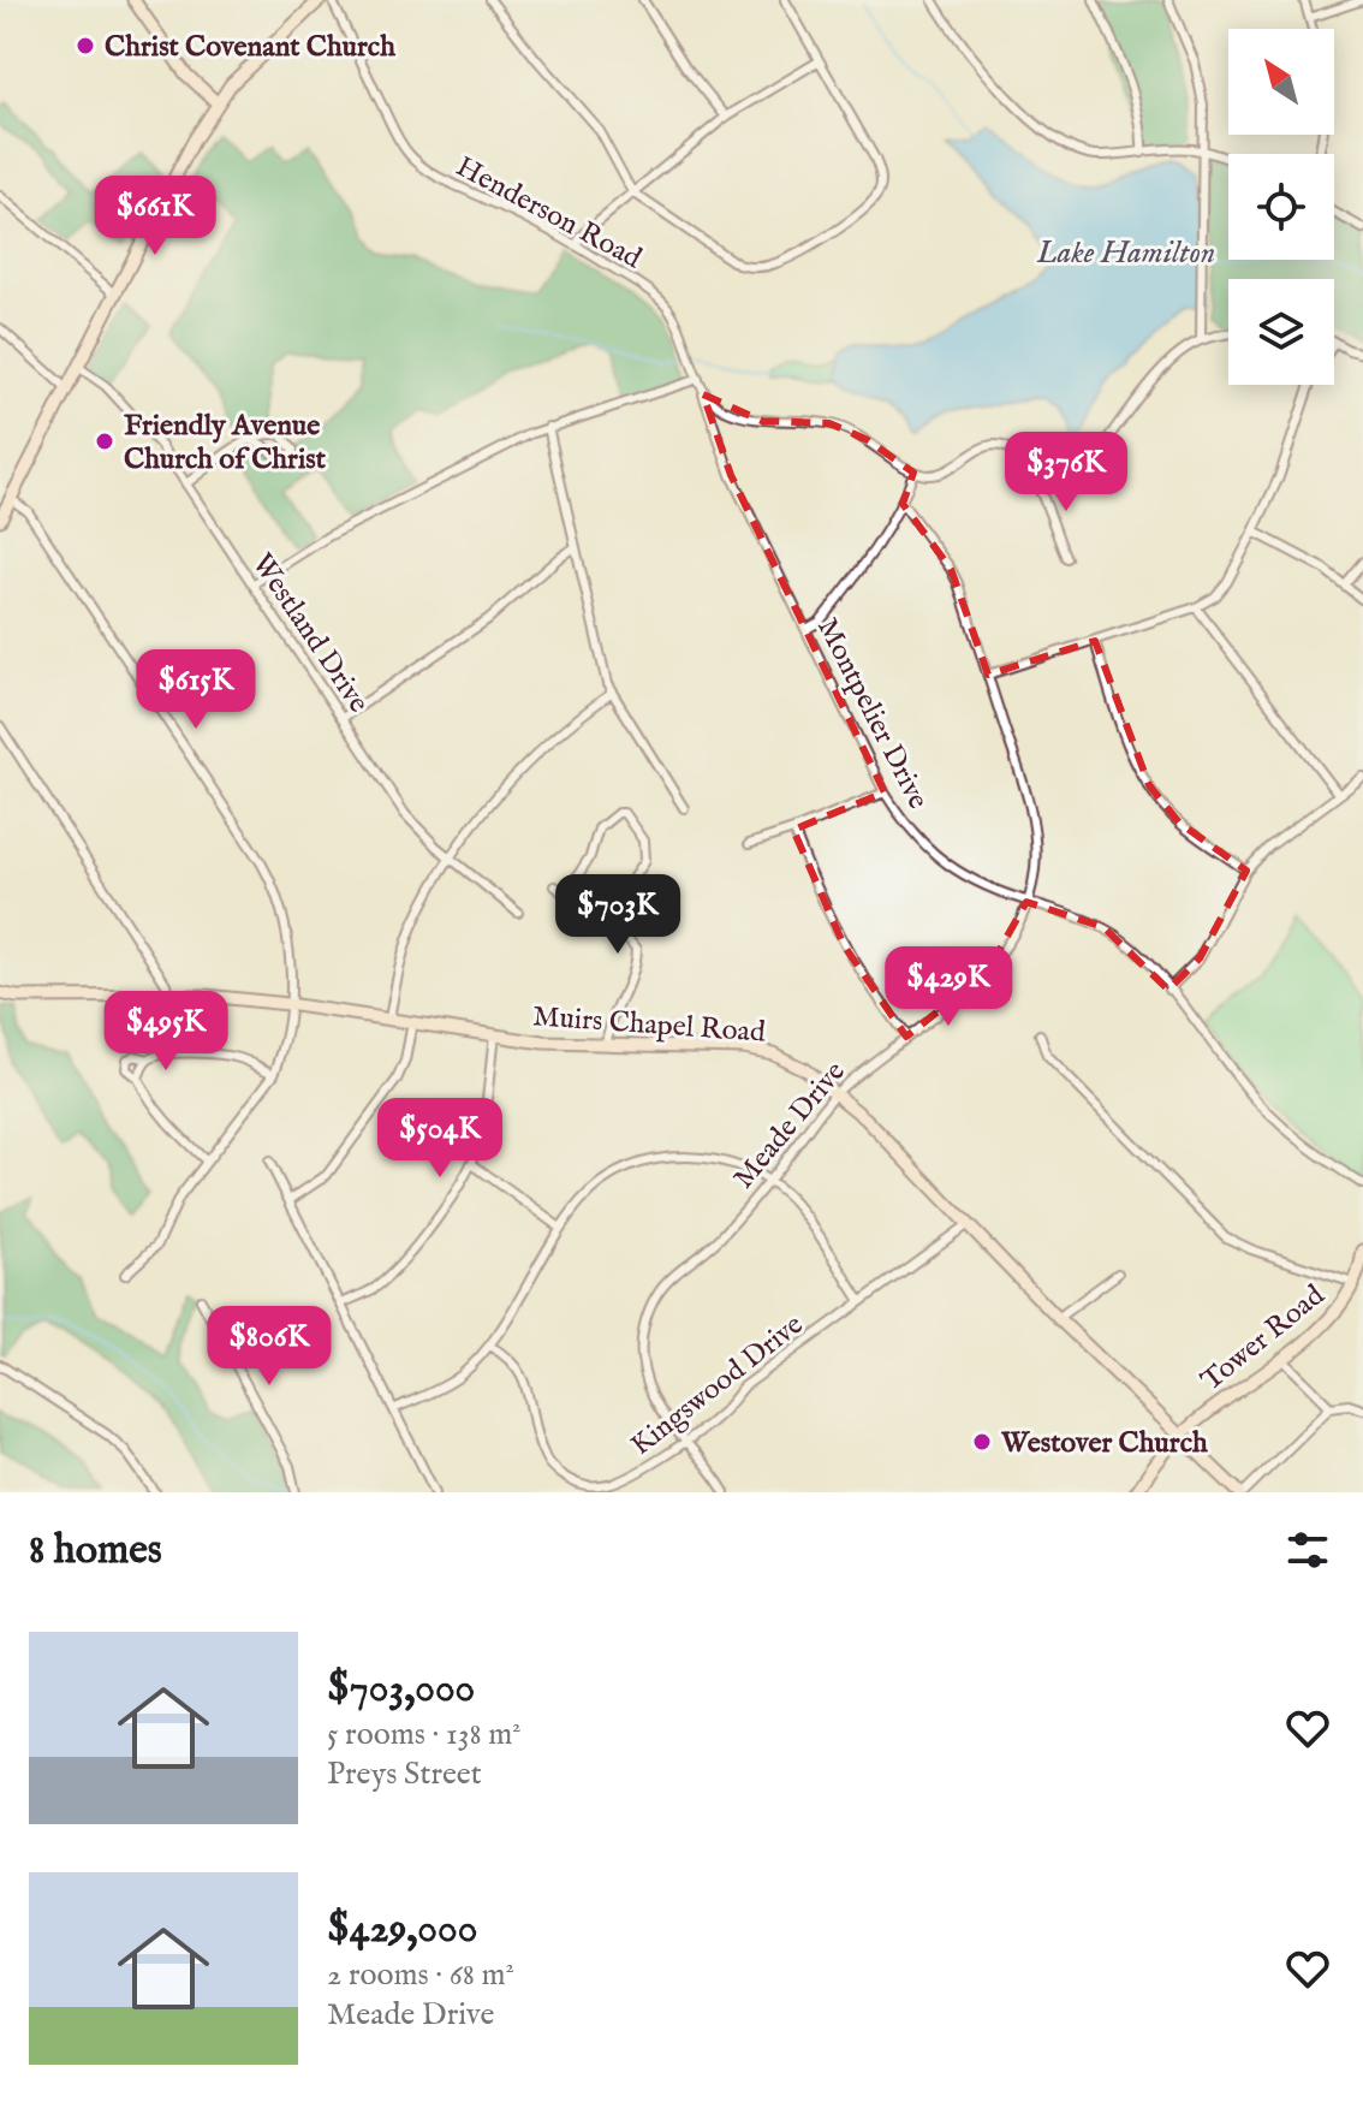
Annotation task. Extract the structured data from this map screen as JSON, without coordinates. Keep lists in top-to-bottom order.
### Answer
{
  "streets": {
    "main road": ["Muirs Chapel Road", "Tower Road"],
    "street": [
      "Henderson Road",
      "Westland Drive",
      "Montpelier Drive",
      "Meade Drive",
      "Kingswood Drive"
    ]
  },
  "crossings": [
    ["Henderson Road", "Montpelier Drive"],
    ["Montpelier Drive", "Meade Drive"],
    ["Muirs Chapel Road", "Meade Drive"],
    ["Muirs Chapel Road", "Tower Road"],
    ["Muirs Chapel Road", "Kingswood Drive"],
    ["Meade Drive", "Kingswood Drive"]
  ],
  "water": ["Lake Hamilton"],
  "places": ["Christ Covenant Church", "Friendly Avenue Church of Christ", "Westover Church"],
  "north": "top left",
  "page": {
    "price": [
      "$661K",
      "$376K",
      "$615K",
      "$703K",
      "$429K",
      "$495K",
      "$504K",
      "$806K"
    ],
    "heading": "8 homes",
    "list": [
      {
        "name": "$703,000",
        "note": "5 rooms · 138 m² · Preys Street"
      },
      {
        "name": "$429,000",
        "note": "2 rooms · 68 m² · Meade Drive"
      }
    ]
  }
}
